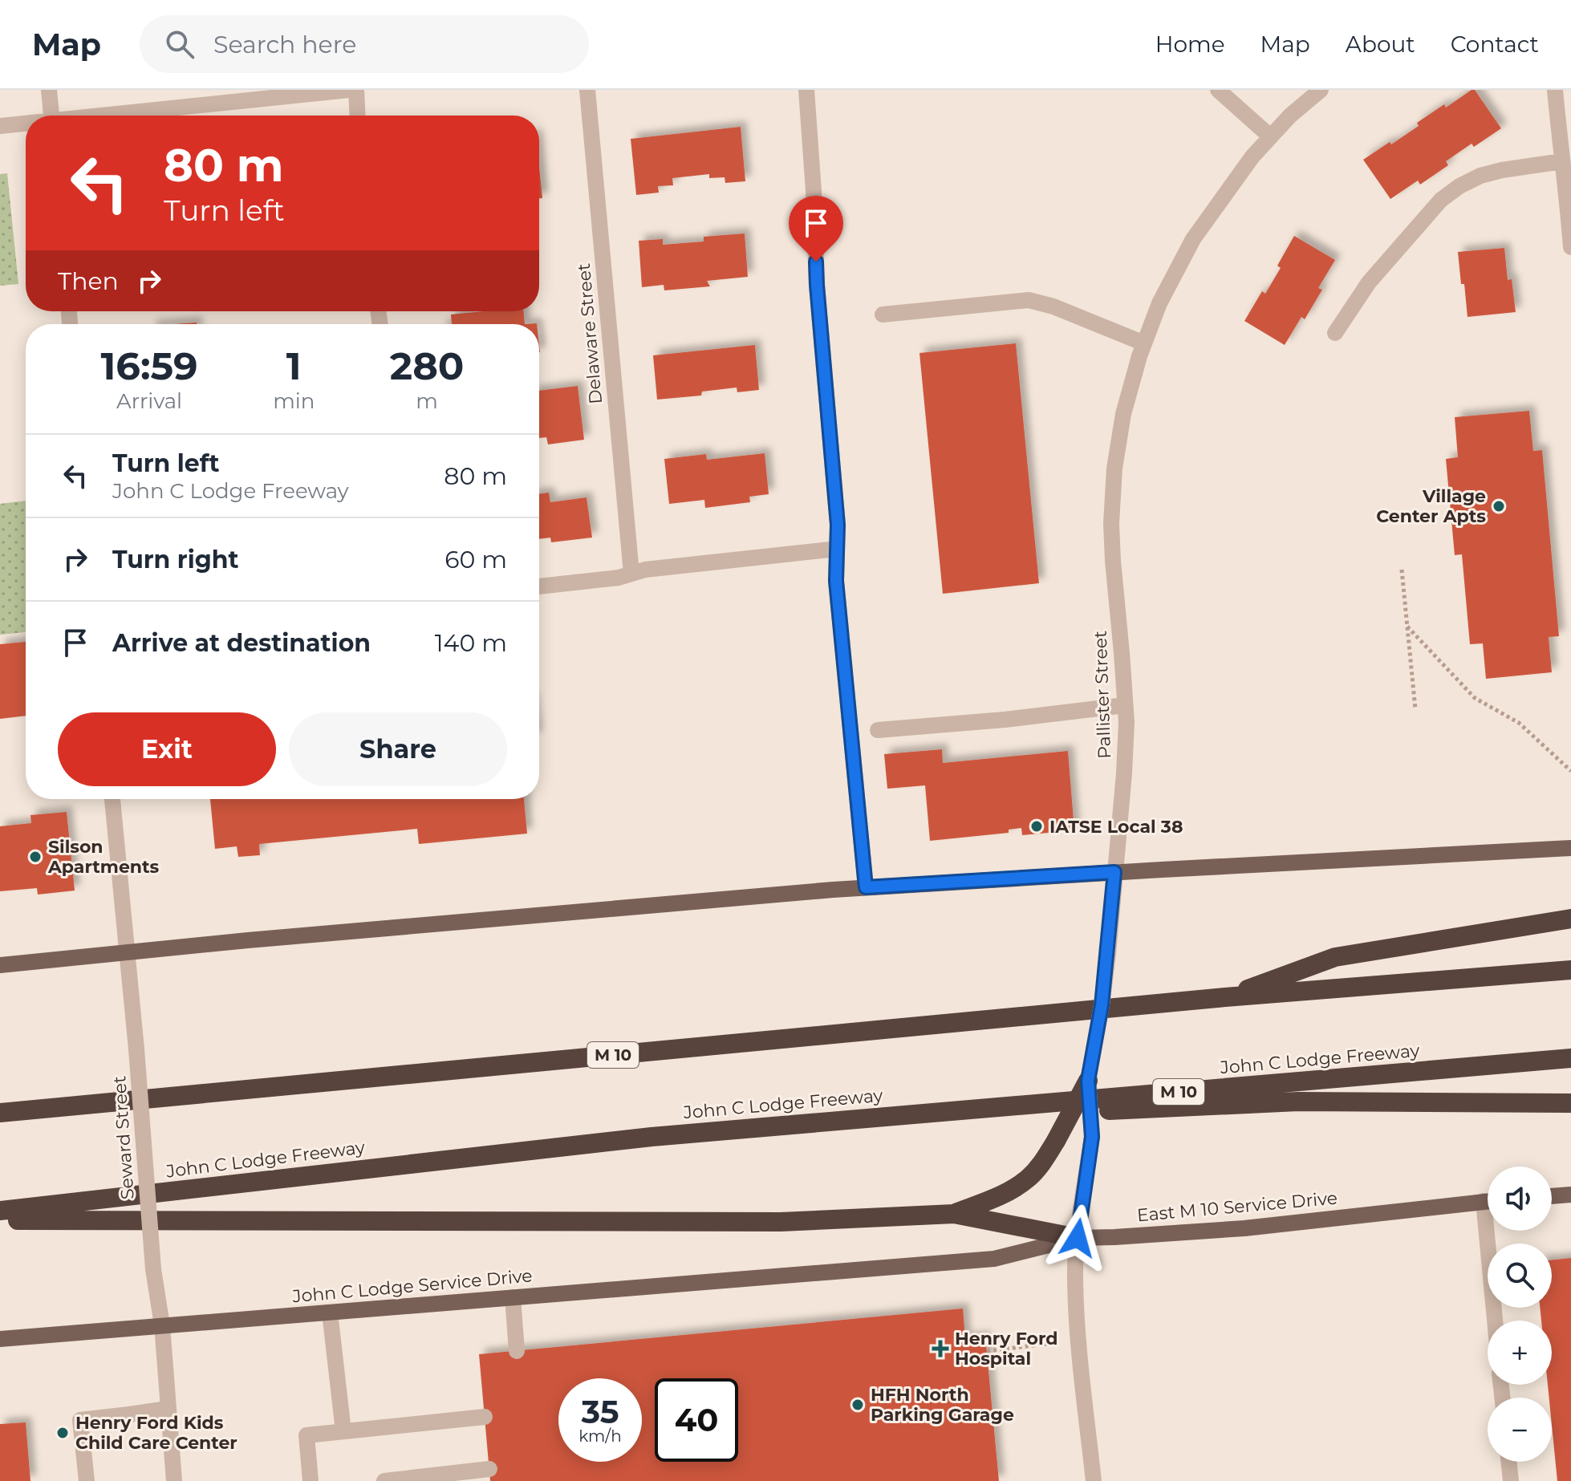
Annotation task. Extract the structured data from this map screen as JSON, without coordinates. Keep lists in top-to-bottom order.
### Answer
{
  "streets": {
    "highway": ["M 10", "John C Lodge Freeway"],
    "main road": ["East M 10 Service Drive", "John C Lodge Service Drive"],
    "street": ["Delaware Street", "Pallister Street", "Seward Street"]
  },
  "crossings": [
    ["Pallister Street", "East M 10 Service Drive"],
    ["Seward Street", "John C Lodge Service Drive"],
    ["East M 10 Service Drive", "John C Lodge Service Drive"]
  ],
  "places": {
    "other": [
      "Village Center Apts",
      "IATSE Local 38",
      "Silson Apartments",
      "HFH North Parking Garage",
      "Henry Ford Kids Child Care Center"
    ],
    "health": ["Henry Ford Hospital"]
  },
  "page": {
    "header": "Map",
    "search": "Search here",
    "nav": [
      "Home",
      "Map",
      "About",
      "Contact"
    ],
    "turn": ["80 m", "Turn left"],
    "then": "Then",
    "eta": [
      "16:59",
      "Arrival",
      "1",
      "min",
      "280",
      "m"
    ],
    "list": [
      {
        "name": "Turn left",
        "note": "John C Lodge Freeway",
        "value": "80 m"
      },
      {
        "name": "Turn right",
        "value": "60 m"
      },
      {
        "name": "Arrive at destination",
        "value": "140 m"
      }
    ],
    "buttons": ["Exit", "Share"],
    "map_buttons": ["+", "−"],
    "speed": "35 km/h",
    "limit": "40"
  }
}
